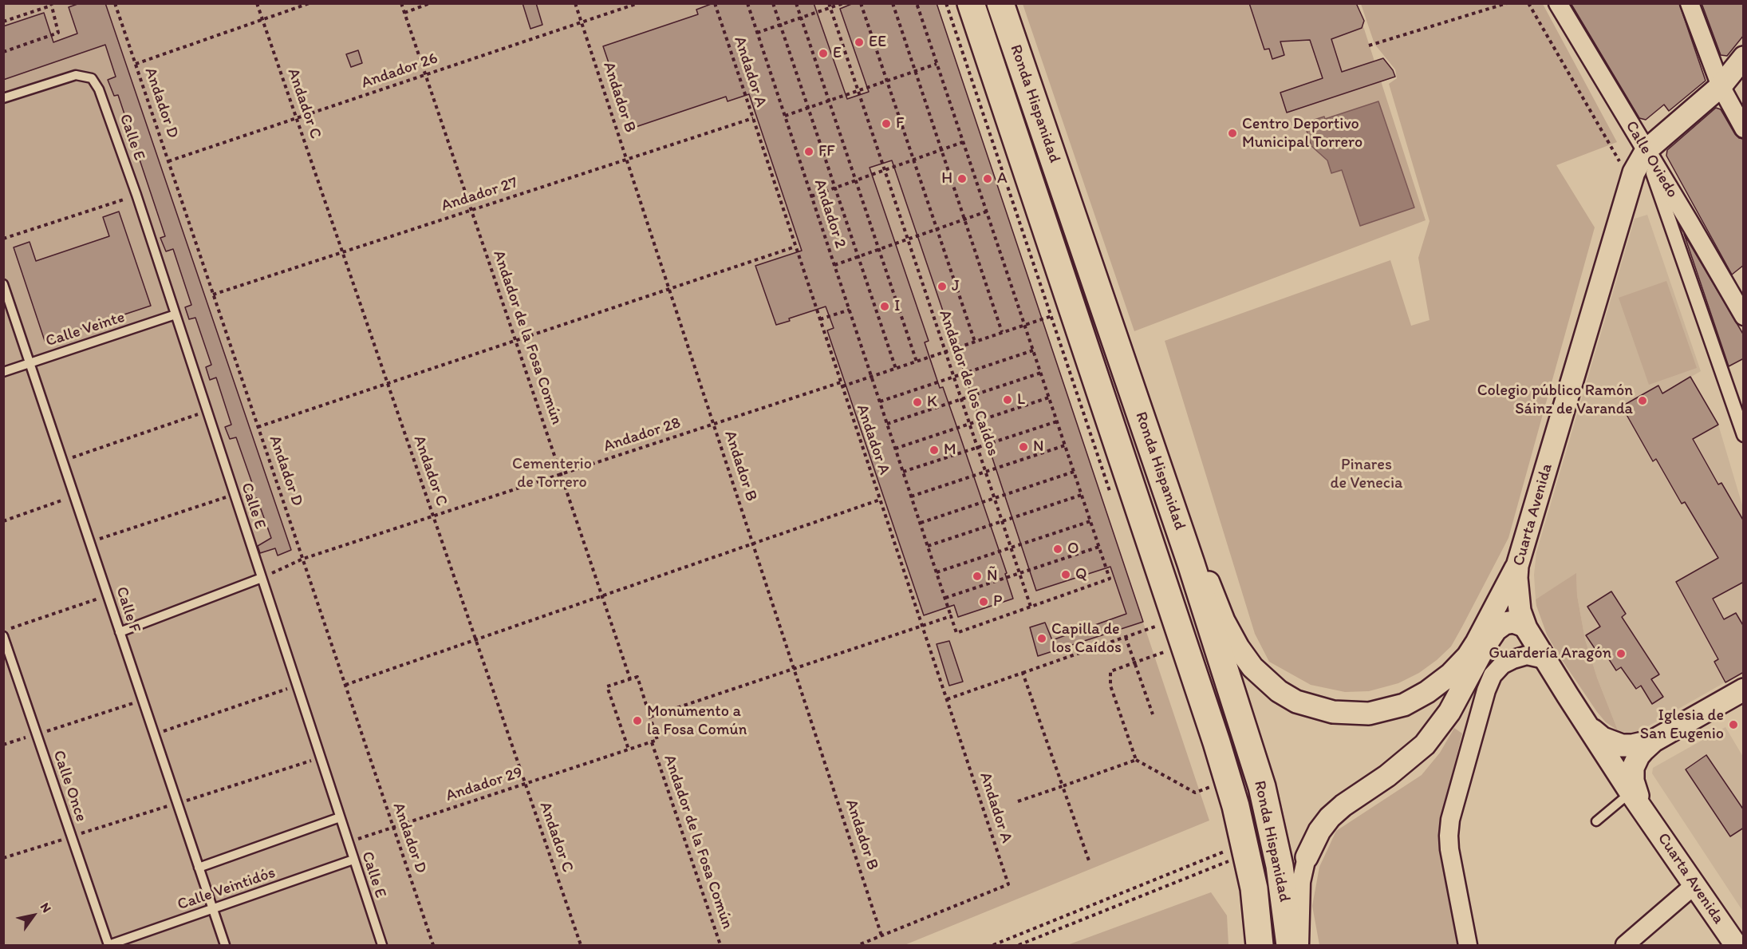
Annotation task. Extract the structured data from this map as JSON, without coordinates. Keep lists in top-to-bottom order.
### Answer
{
  "streets": {
    "highway": ["Ronda Hispanidad"],
    "street": ["Calle Oviedo", "Cuarta Avenida"],
    "lane": [
      "Calle E",
      "Calle Veinte",
      "Calle F",
      "Calle Once",
      "Calle Veintidós"
    ],
    "path": [
      "Andador 26",
      "Andador A",
      "Andador B",
      "Andador D",
      "Andador C",
      "Andador 27",
      "Andador 2",
      "Andador de la Fosa Común",
      "Andador de los Caídos",
      "Andador 28",
      "Andador 29"
    ]
  },
  "crossings": [
    ["Andador 26", "Andador B"],
    ["Andador 26", "Andador D"],
    ["Andador 26", "Andador C"],
    ["Andador 26", "Andador de la Fosa Común"],
    ["Andador A", "Andador B"],
    ["Andador A", "Andador 27"],
    ["Andador A", "Andador 28"],
    ["Andador B", "Andador 27"],
    ["Andador B", "Andador 28"],
    ["Andador D", "Andador 27"],
    ["Andador D", "Andador 28"],
    ["Andador D", "Andador 29"],
    ["Andador C", "Andador 27"],
    ["Andador C", "Andador 28"],
    ["Andador C", "Andador 29"],
    ["Ronda Hispanidad", "Andador 28"],
    ["Calle E", "Calle Veinte"],
    ["Calle E", "Andador 28"],
    ["Calle E", "Andador 29"],
    ["Calle E", "Calle Veintidós"],
    ["Calle Oviedo", "Cuarta Avenida"],
    ["Andador 27", "Andador de la Fosa Común"],
    ["Andador 2", "Andador 28"],
    ["Calle Veinte", "Calle F"],
    ["Andador de la Fosa Común", "Andador 28"],
    ["Andador de la Fosa Común", "Andador 29"],
    ["Andador de los Caídos", "Andador 28"],
    ["Calle F", "Calle Veintidós"],
    ["Calle Once", "Calle Veintidós"]
  ],
  "parks": ["Cementerio de Torrero", "Pinares de Venecia"],
  "places": [
    "EE",
    "E",
    "F",
    "Centro Deportivo Municipal Torrero",
    "FF",
    "H",
    "A",
    "J",
    "I",
    "L",
    "Colegio público Ramón Sáinz de Varanda",
    "K",
    "N",
    "M",
    "O",
    "Q",
    "Ñ",
    "P",
    "Capilla de los Caídos",
    "Guardería Aragón",
    "Monumento a la Fosa Común",
    "Iglesia de San Eugenio"
  ],
  "north": "top right"
}
